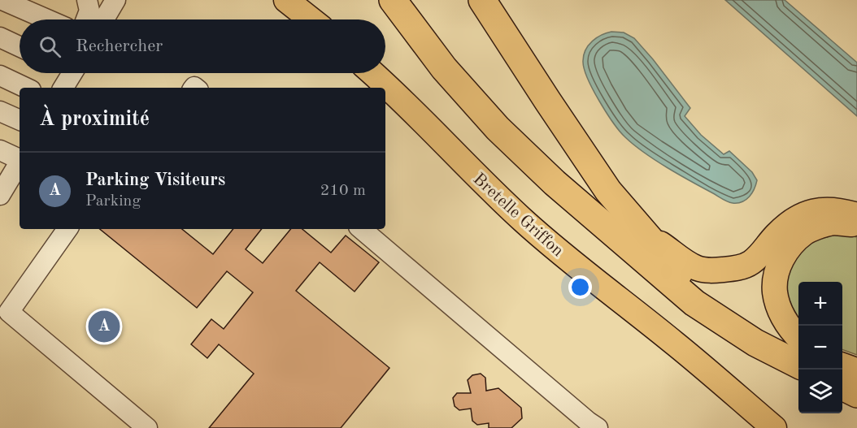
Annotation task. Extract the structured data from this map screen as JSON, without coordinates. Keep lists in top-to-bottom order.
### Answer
{
  "streets": {
    "main road": ["Bretelle Griffon"]
  },
  "page": {
    "search": "Rechercher",
    "heading": "À proximité",
    "list": [
      {
        "mark": "A",
        "name": "Parking Visiteurs",
        "note": "Parking",
        "value": "210 m"
      }
    ],
    "map_buttons": ["+", "−"],
    "pins": "A"
  }
}
